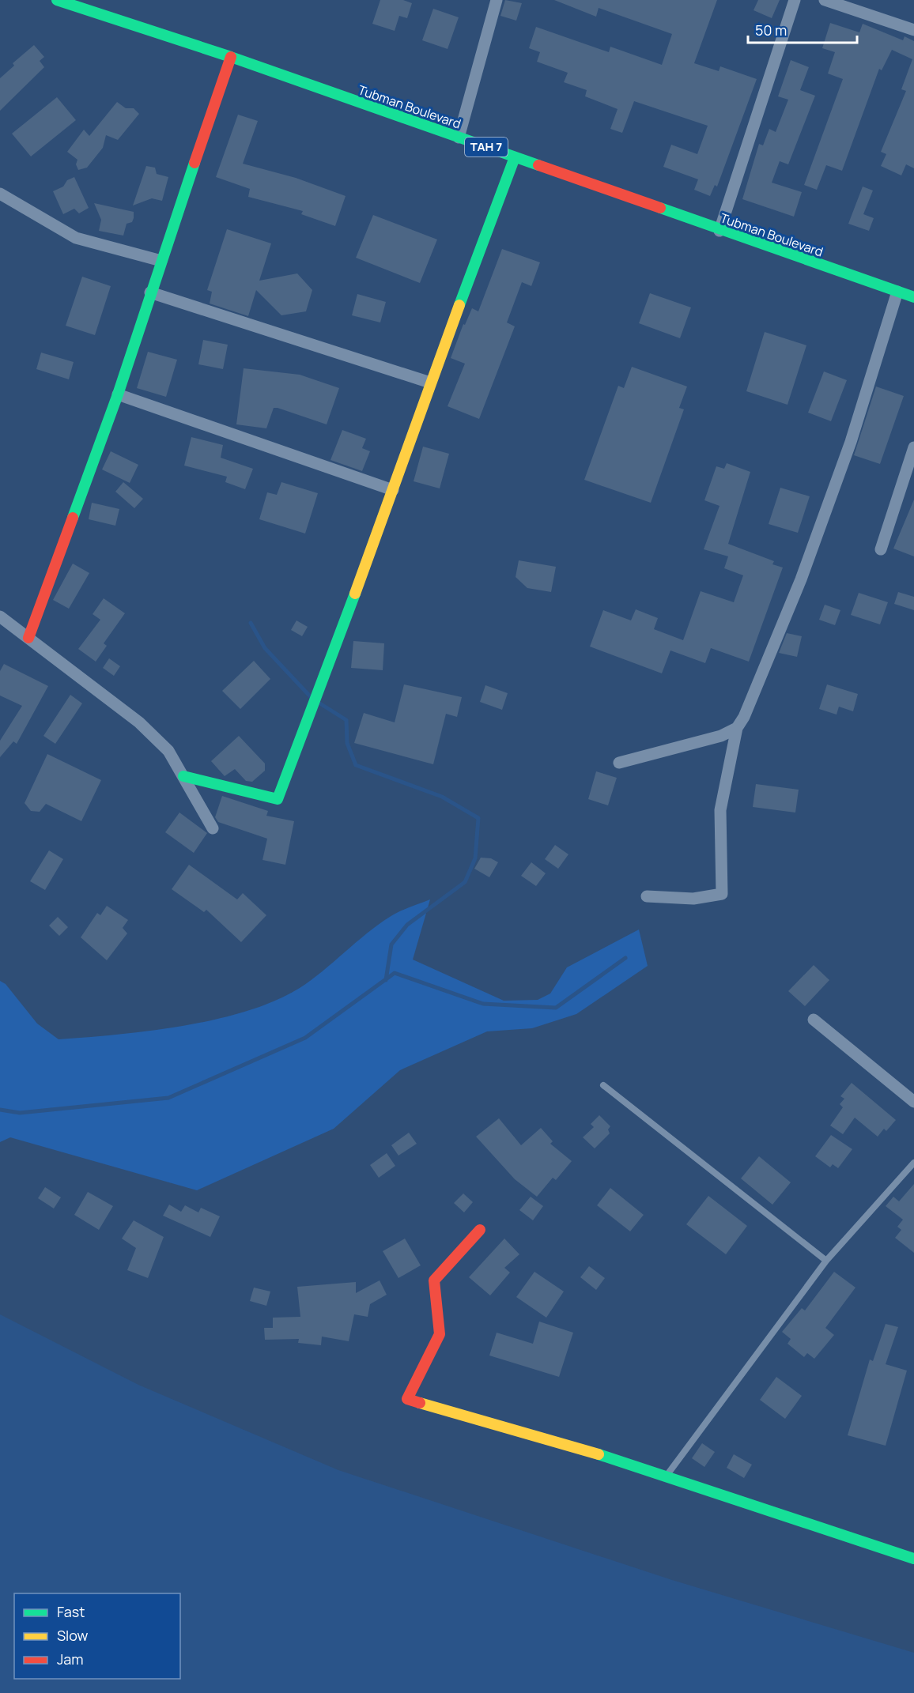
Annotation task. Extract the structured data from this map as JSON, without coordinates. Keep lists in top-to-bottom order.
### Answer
{
  "streets": {
    "main road": ["Tubman Boulevard", "TAH 7"]
  },
  "legend": ["Fast", "Slow", "Jam"],
  "scale_bar": "50 m"
}
